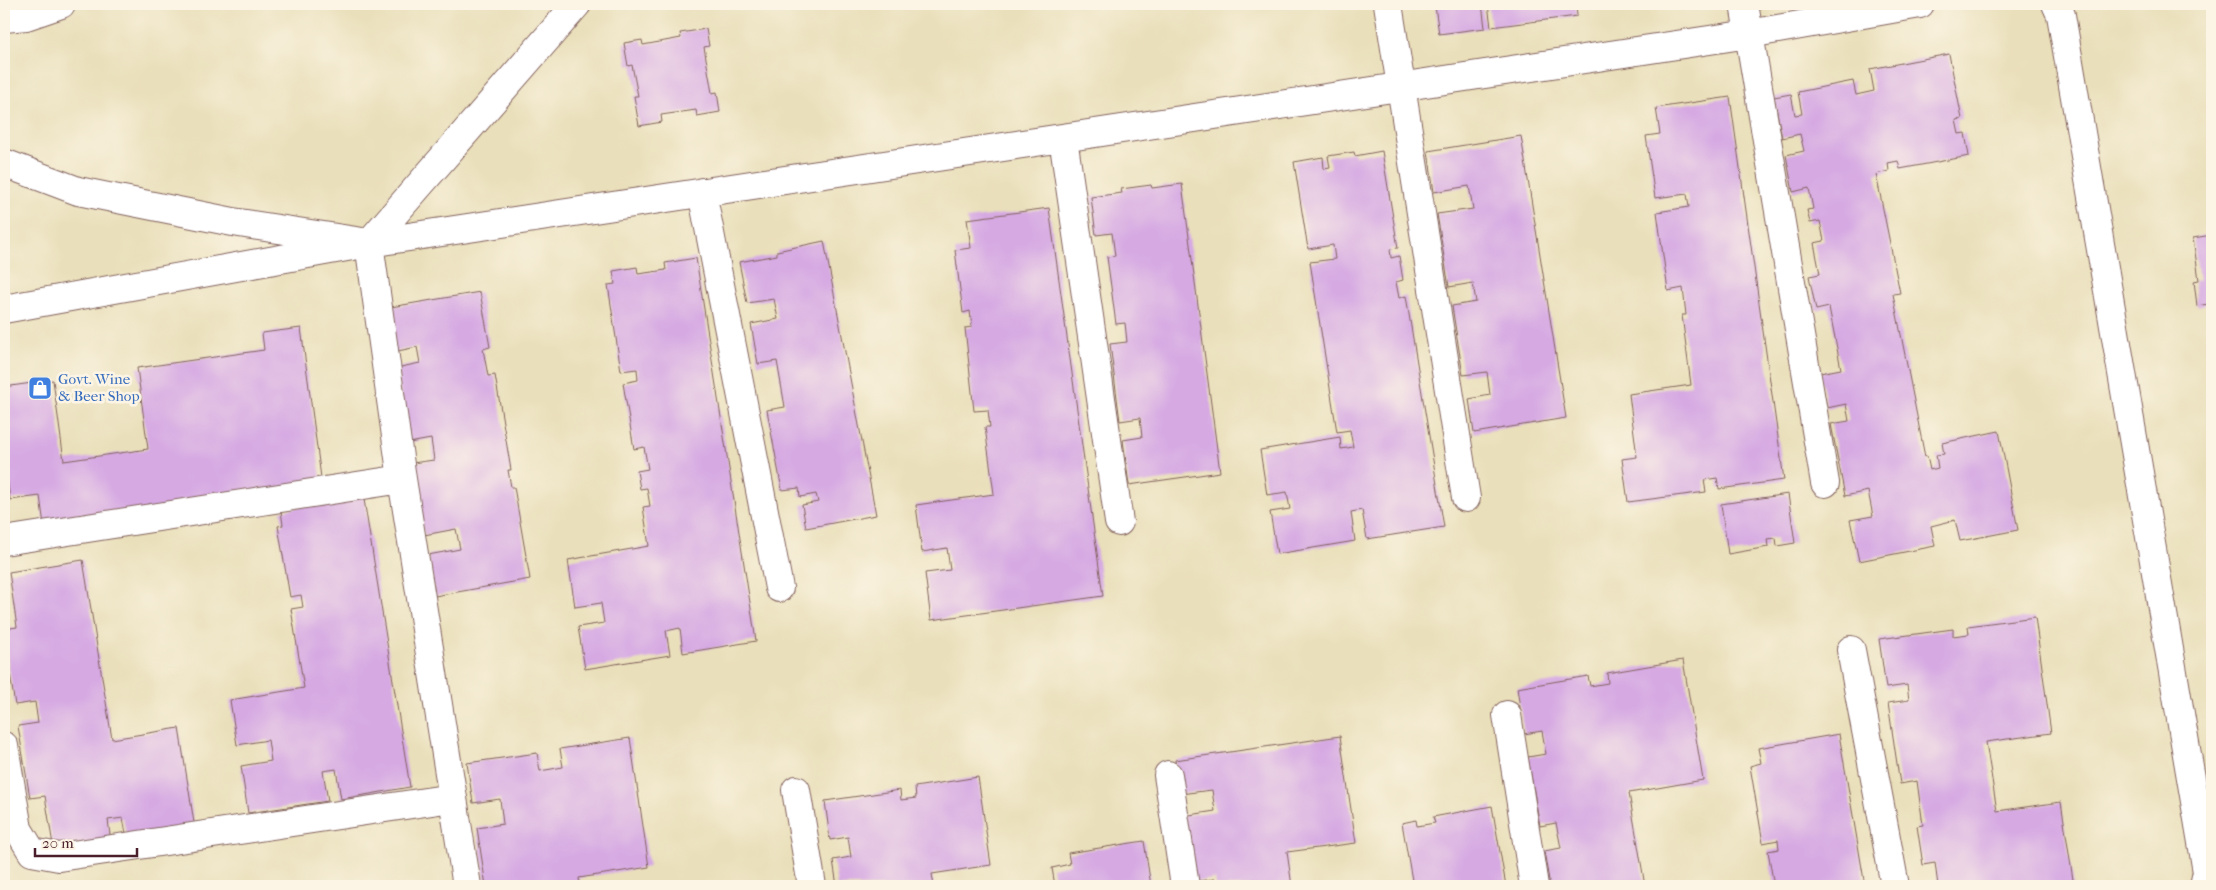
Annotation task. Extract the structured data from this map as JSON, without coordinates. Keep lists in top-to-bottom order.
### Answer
{
  "places": {
    "shop": ["Govt. Wine & Beer Shop"]
  },
  "scale_bar": "20 m"
}
